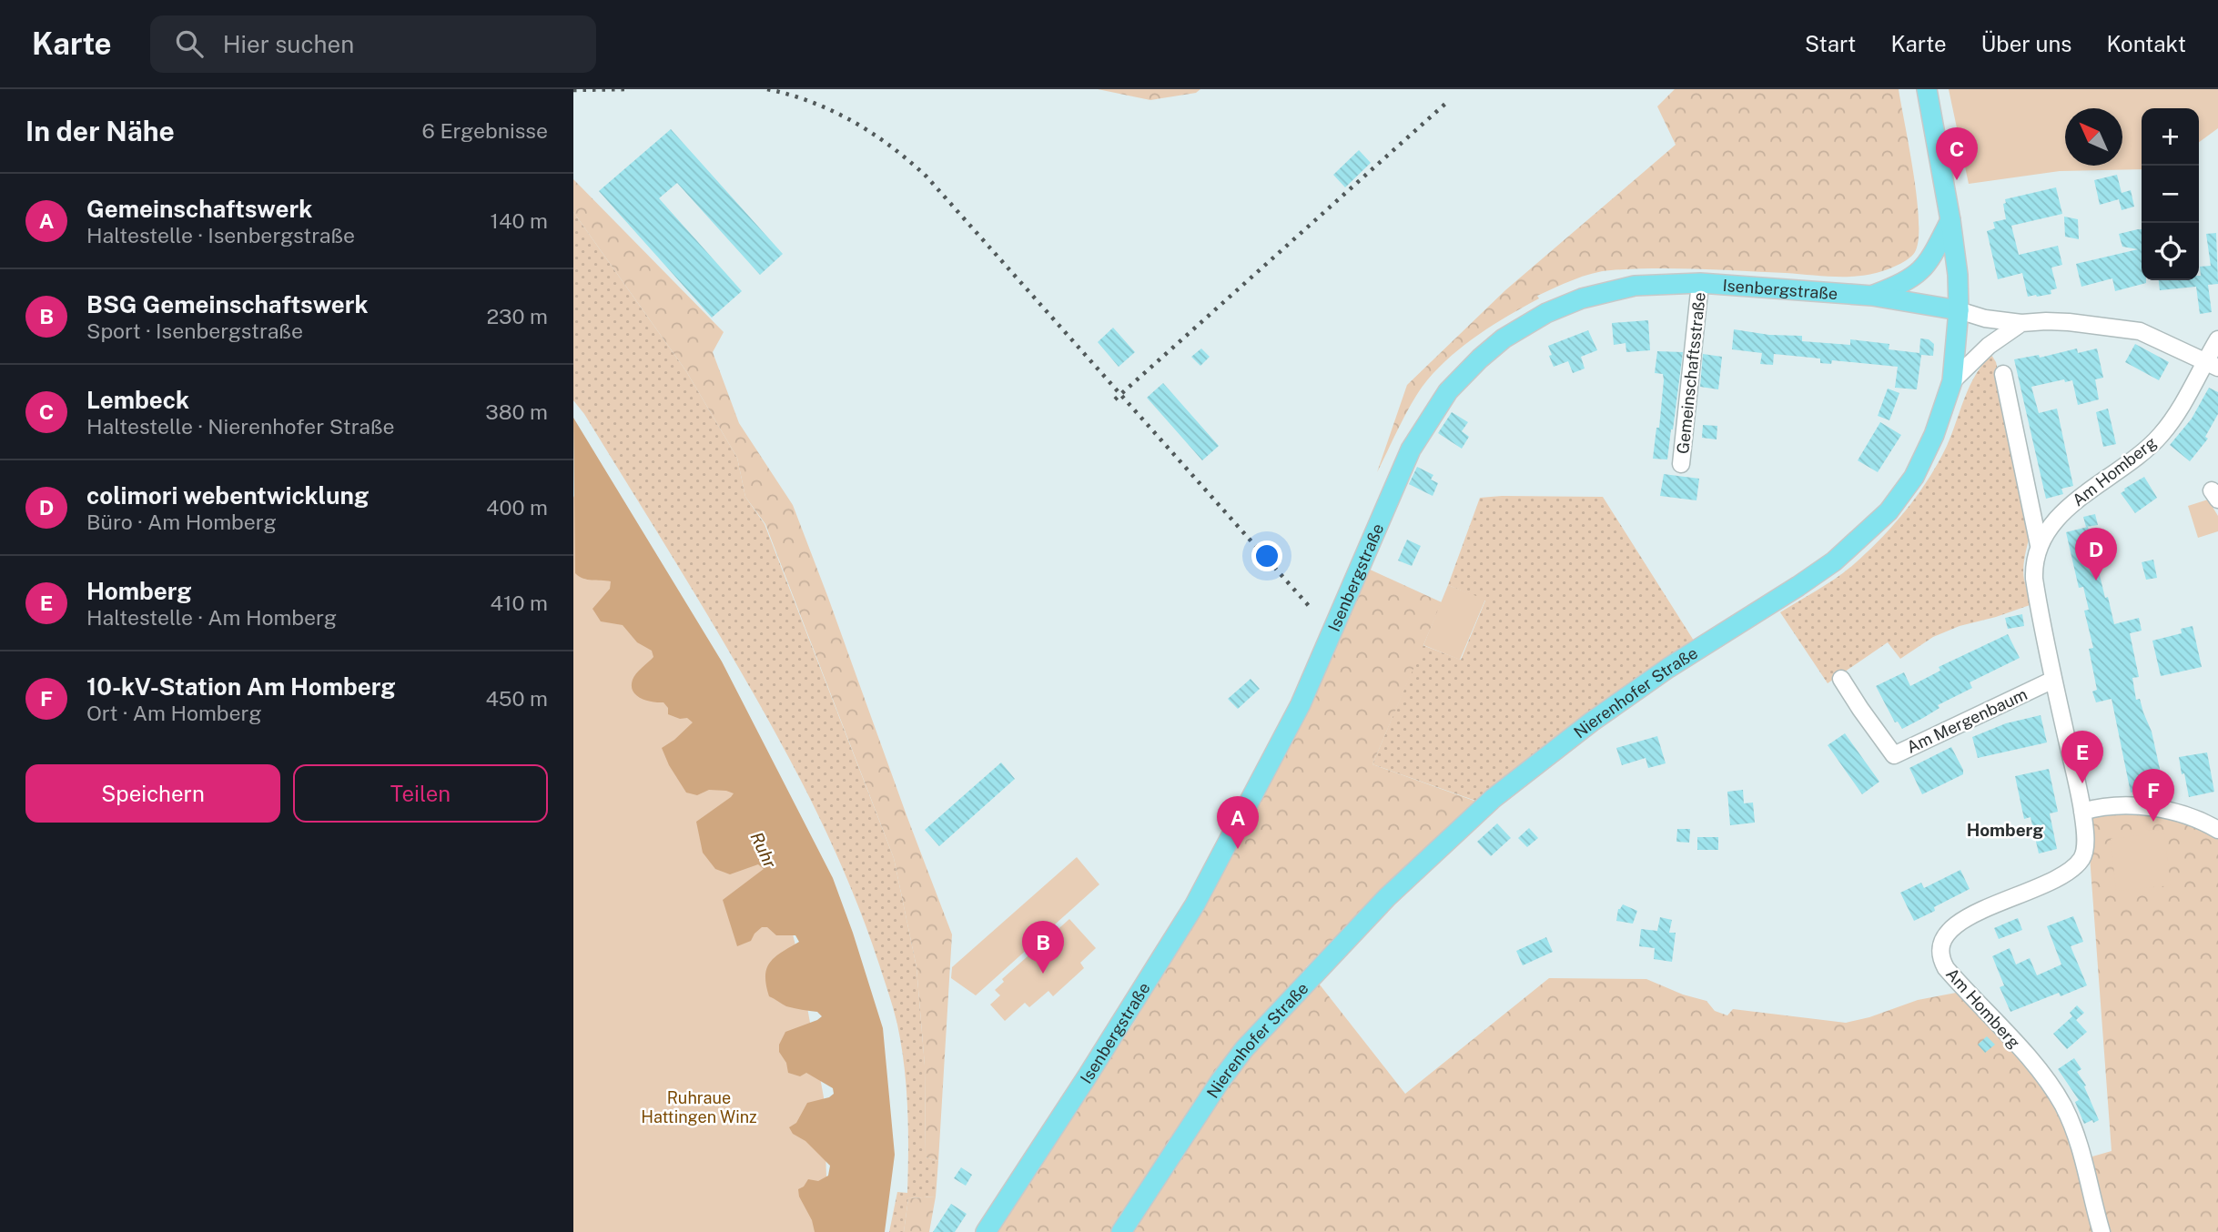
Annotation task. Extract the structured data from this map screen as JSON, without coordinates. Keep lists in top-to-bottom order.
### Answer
{
  "streets": {
    "main road": ["Isenbergstraße", "Nierenhofer Straße"],
    "street": ["Gemeinschaftsstraße", "Am Homberg", "Am Mergenbaum"]
  },
  "crossings": [
    ["Isenbergstraße", "Gemeinschaftsstraße"],
    ["Isenbergstraße", "Nierenhofer Straße"],
    ["Am Homberg", "Am Mergenbaum"]
  ],
  "districts": ["Homberg"],
  "water": ["Ruhr"],
  "parks": ["Ruhraue Hattingen Winz"],
  "north": "top left",
  "page": {
    "header": "Karte",
    "search": "Hier suchen",
    "nav": [
      "Start",
      "Karte",
      "Über uns",
      "Kontakt"
    ],
    "heading": ["In der Nähe", "6 Ergebnisse"],
    "map_buttons": ["+", "−"],
    "pins": [
      "C",
      "D",
      "E",
      "F",
      "A",
      "B"
    ],
    "list": [
      {
        "mark": "A",
        "name": "Gemeinschaftswerk",
        "note": "Haltestelle · Isenbergstraße",
        "value": "140 m"
      },
      {
        "mark": "B",
        "name": "BSG Gemeinschaftswerk",
        "note": "Sport · Isenbergstraße",
        "value": "230 m"
      },
      {
        "mark": "C",
        "name": "Lembeck",
        "note": "Haltestelle · Nierenhofer Straße",
        "value": "380 m"
      },
      {
        "mark": "D",
        "name": "colimori webentwicklung",
        "note": "Büro · Am Homberg",
        "value": "400 m"
      },
      {
        "mark": "E",
        "name": "Homberg",
        "note": "Haltestelle · Am Homberg",
        "value": "410 m"
      },
      {
        "mark": "F",
        "name": "10-kV-Station Am Homberg",
        "note": "Ort · Am Homberg",
        "value": "450 m"
      }
    ],
    "buttons": ["Speichern", "Teilen"]
  }
}
